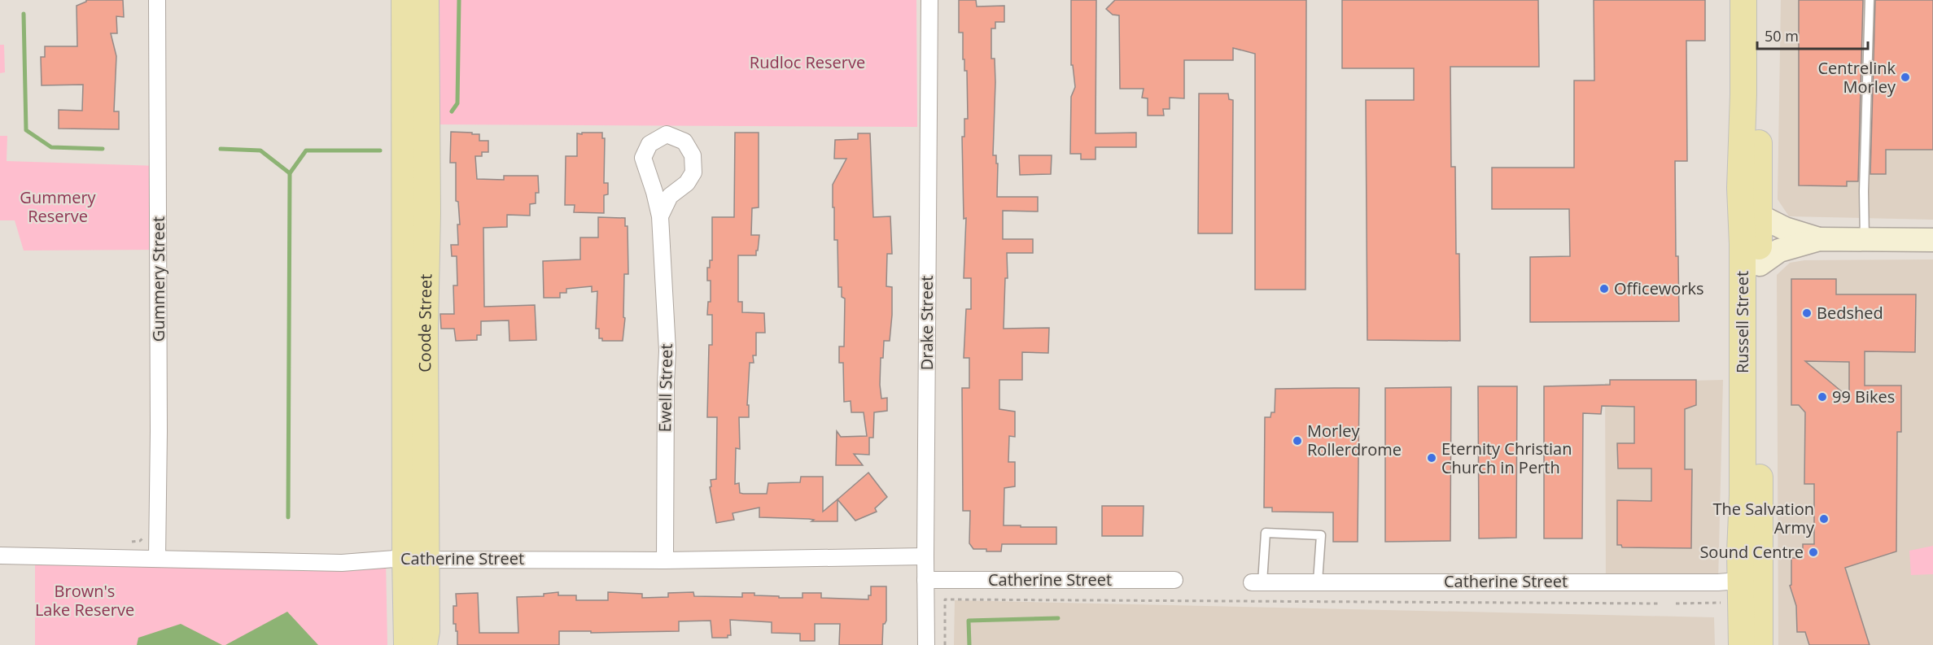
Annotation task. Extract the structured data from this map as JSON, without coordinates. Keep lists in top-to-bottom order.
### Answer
{
  "streets": {
    "main road": ["Russell Street", "Coode Street"],
    "street": [
      "Gummery Street",
      "Drake Street",
      "Ewell Street",
      "Catherine Street"
    ]
  },
  "crossings": [
    ["Gummery Street", "Catherine Street"],
    ["Russell Street", "Catherine Street"],
    ["Coode Street", "Catherine Street"],
    ["Drake Street", "Catherine Street"],
    ["Ewell Street", "Catherine Street"]
  ],
  "parks": ["Rudloc Reserve", "Gummery Reserve", "Brown's Lake Reserve"],
  "places": [
    "Centrelink Morley",
    "Officeworks",
    "Bedshed",
    "99 Bikes",
    "Morley Rollerdrome",
    "Eternity Christian Church in Perth",
    "The Salvation Army",
    "Sound Centre"
  ],
  "scale_bar": "50 m"
}
